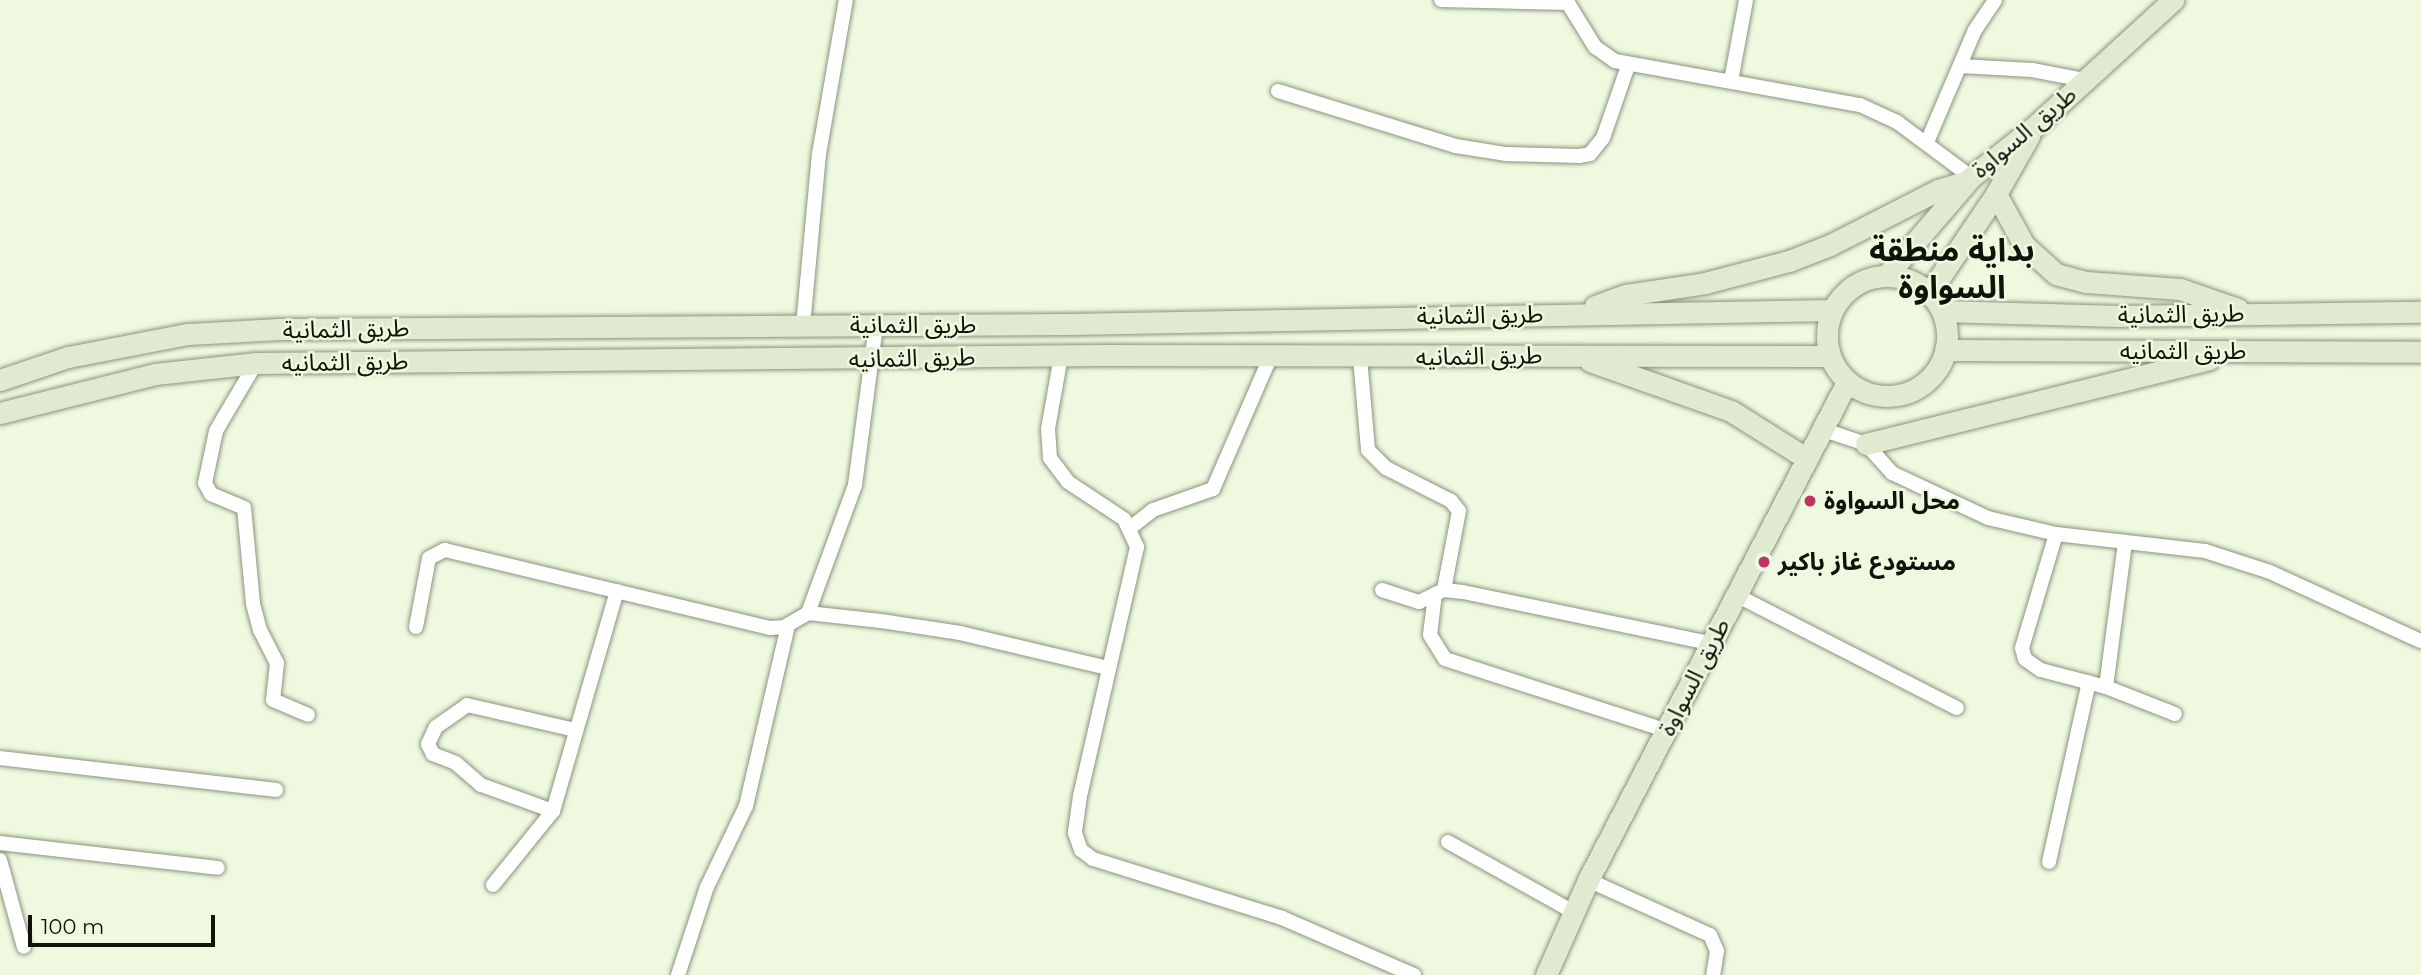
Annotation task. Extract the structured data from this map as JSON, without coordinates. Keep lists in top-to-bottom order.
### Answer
{
  "streets": {
    "street": ["طريق السواوة", "طريق الثمانية", "طريق الثمانيه"]
  },
  "crossings": [
    ["طريق السواوة", "طريق الثمانية"],
    ["طريق السواوة", "طريق الثمانيه"],
    ["طريق الثمانية", "طريق الثمانيه"]
  ],
  "districts": ["بداية منطقة السواوة"],
  "places": ["محل السواوة", "مستودع غاز باكير"],
  "scale_bar": "100 m"
}
